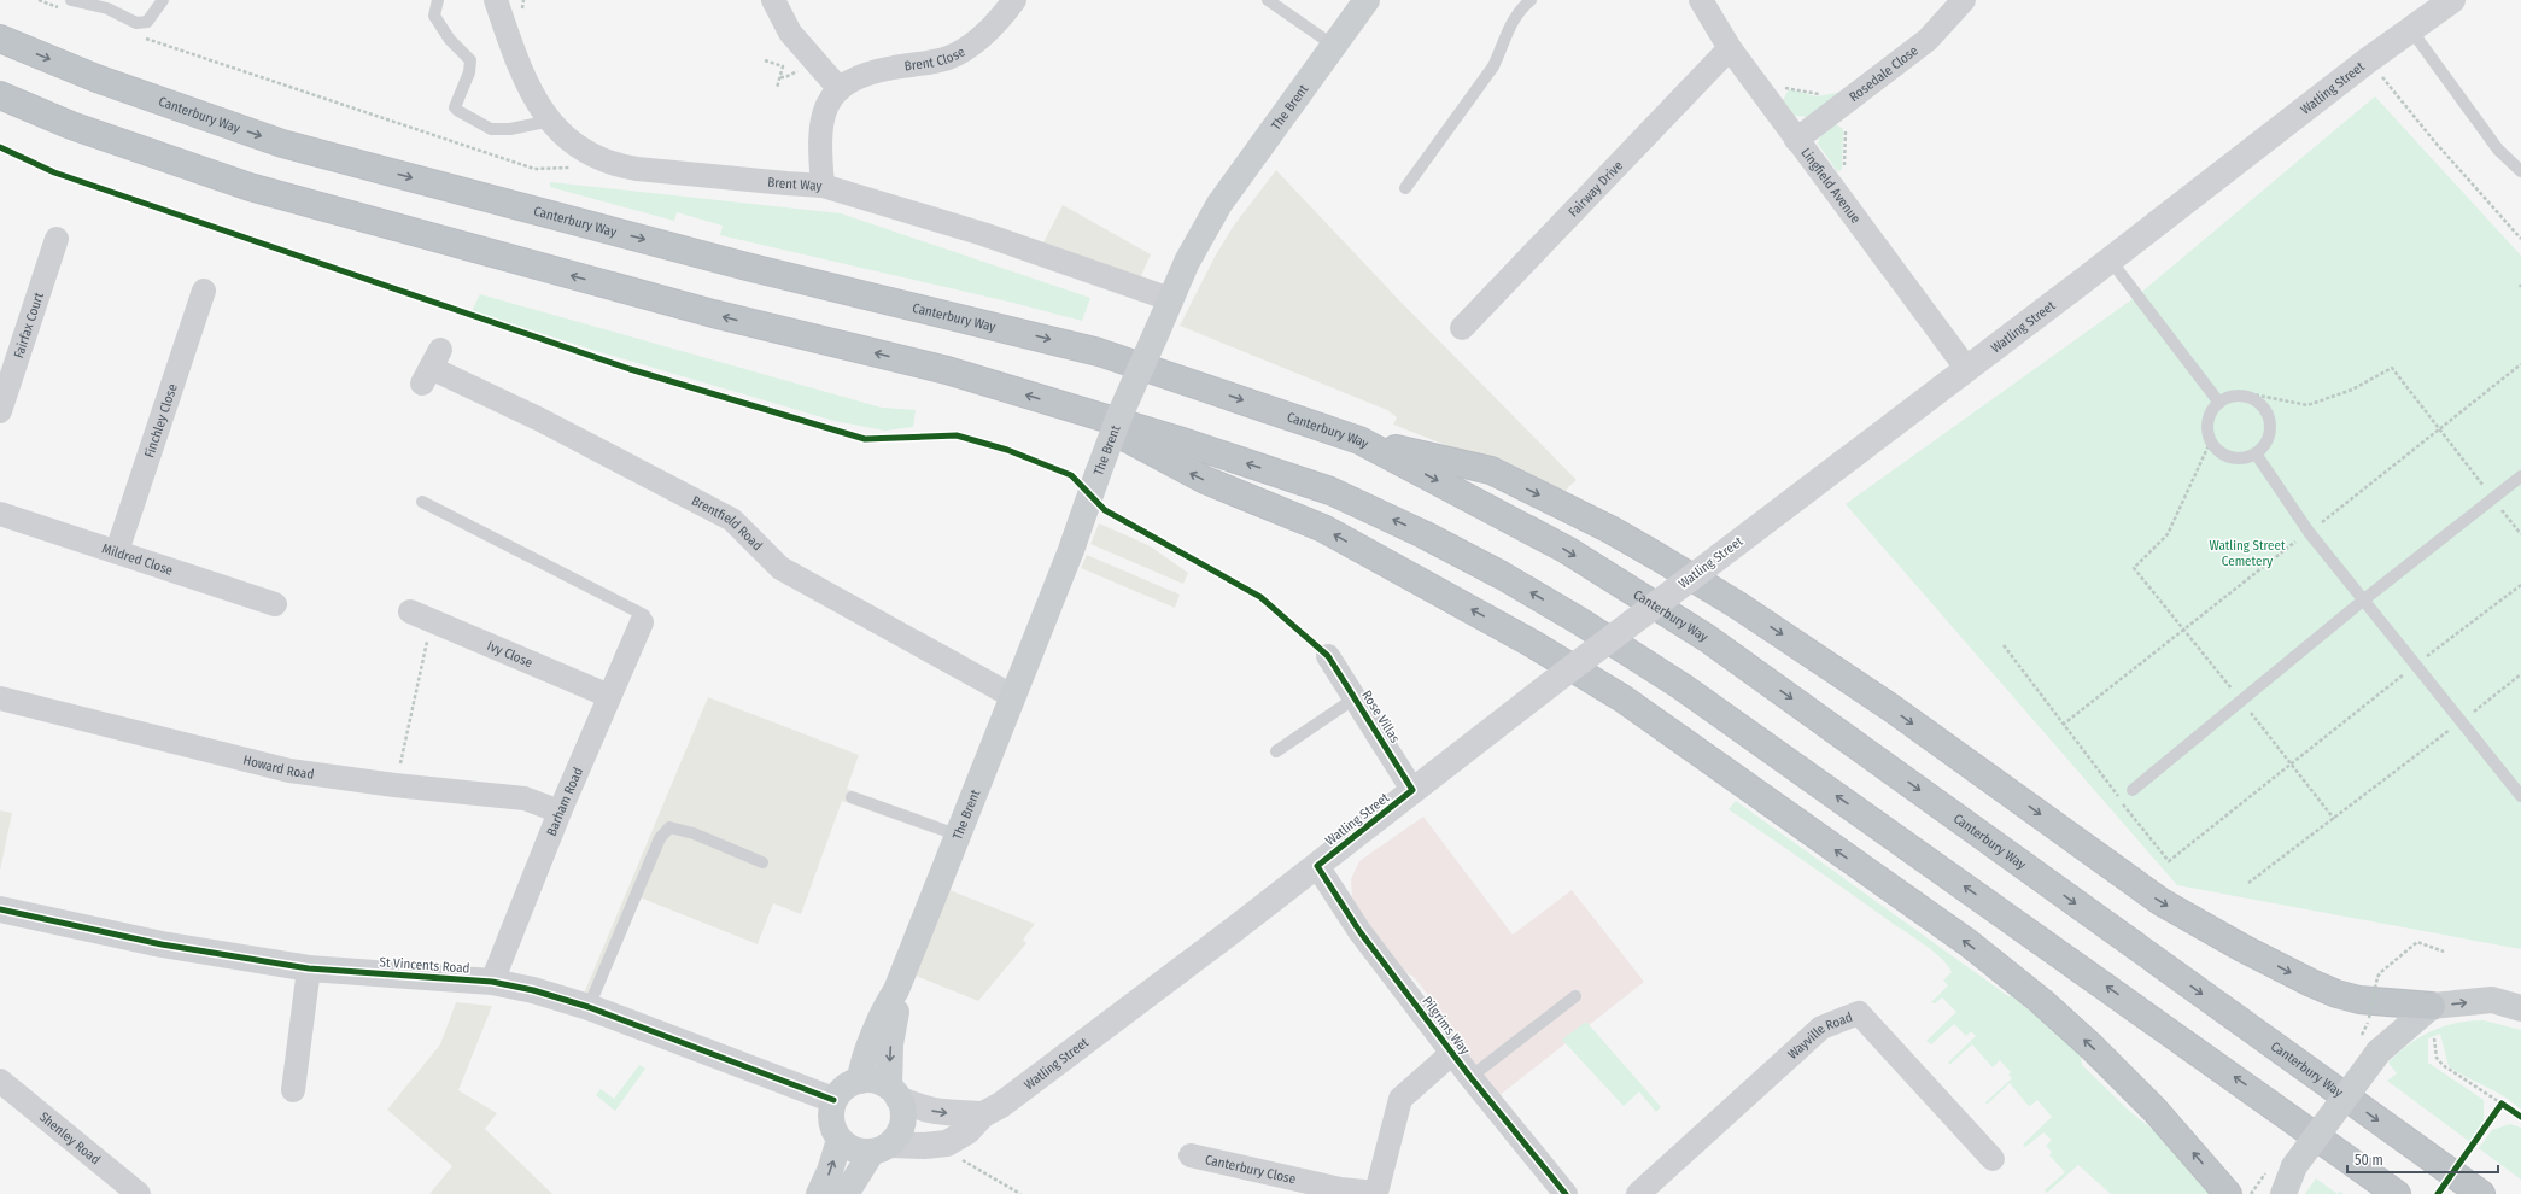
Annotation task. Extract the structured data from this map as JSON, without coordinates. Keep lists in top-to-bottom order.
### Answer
{
  "streets": {
    "highway": ["Canterbury Way"],
    "main road": ["Watling Street", "The Brent", "St Vincents Road"],
    "street": [
      "Brent Close",
      "Rosedale Close",
      "Brent Way",
      "Lingfield Avenue",
      "Fairway Drive",
      "Fairfax Court",
      "Finchley Close",
      "Brentfield Road",
      "Mildred Close",
      "Ivy Close",
      "Rose Villas",
      "Howard Road",
      "Barham Road",
      "Pilgrims Way",
      "Wayville Road",
      "Shenley Road",
      "Canterbury Close"
    ]
  },
  "crossings": [
    ["Brent Close", "Brent Way"],
    ["Rosedale Close", "Lingfield Avenue"],
    ["Watling Street", "The Brent"],
    ["Watling Street", "Lingfield Avenue"],
    ["Watling Street", "Rose Villas"],
    ["Watling Street", "St Vincents Road"],
    ["Watling Street", "Pilgrims Way"],
    ["The Brent", "Brent Way"],
    ["The Brent", "Brentfield Road"],
    ["The Brent", "St Vincents Road"],
    ["Lingfield Avenue", "Fairway Drive"],
    ["Finchley Close", "Mildred Close"],
    ["Ivy Close", "Barham Road"],
    ["Howard Road", "Barham Road"],
    ["Barham Road", "St Vincents Road"],
    ["Pilgrims Way", "Canterbury Close"]
  ],
  "parks": ["Watling Street Cemetery"],
  "scale_bar": "50 m"
}
